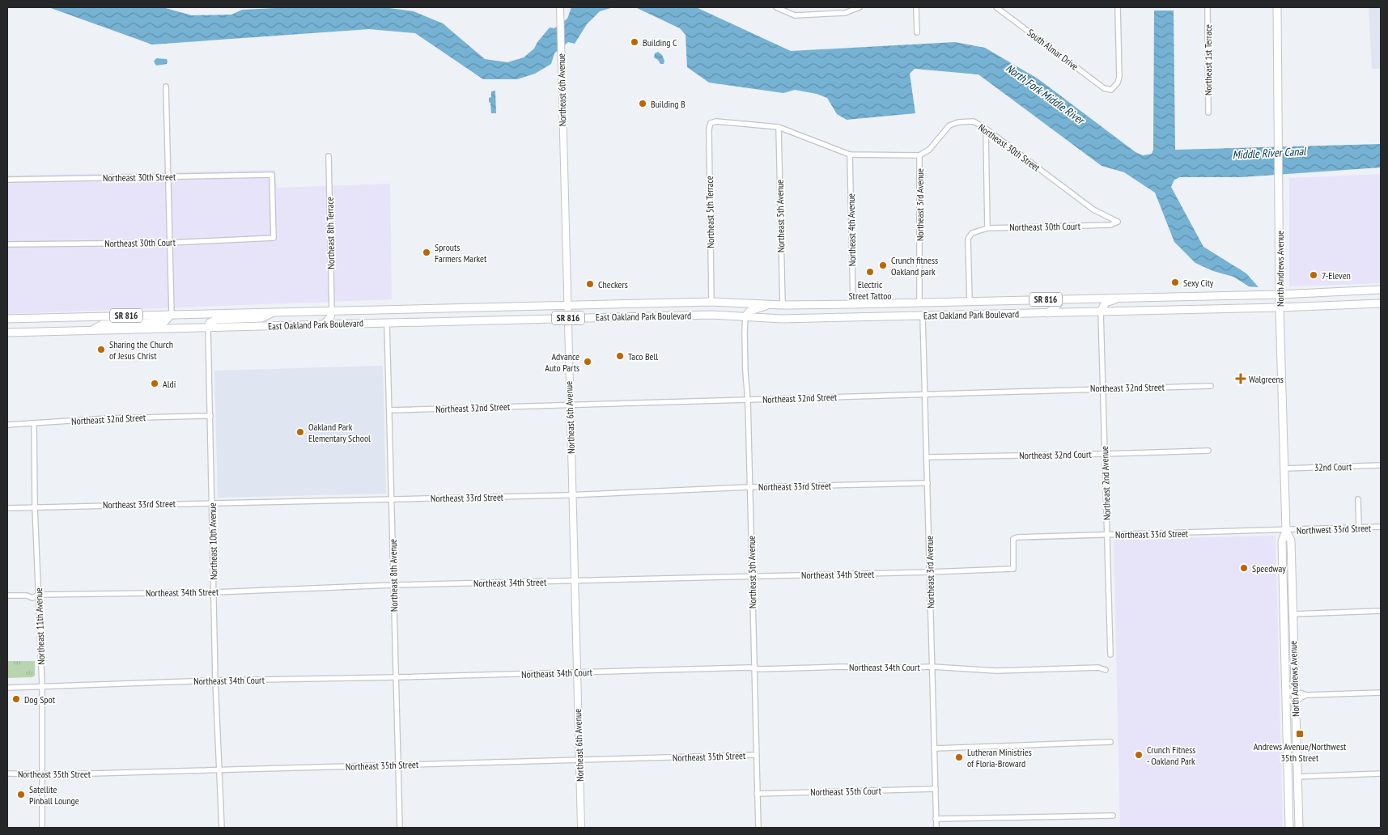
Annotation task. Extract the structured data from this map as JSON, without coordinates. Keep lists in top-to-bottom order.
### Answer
{
  "streets": {
    "main road": ["North Andrews Avenue", "SR 816", "East Oakland Park Boulevard"],
    "street": [
      "South Almar Drive",
      "Northeast 1st Terrace",
      "Northeast 6th Avenue",
      "Northeast 30th Street",
      "Northeast 3rd Avenue",
      "Northeast 5th Terrace",
      "Northeast 5th Avenue",
      "Northeast 30th Court",
      "Northeast 4th Avenue",
      "Northeast 8th Terrace",
      "Northeast 32nd Street",
      "Northeast 32nd Court",
      "32nd Court",
      "Northeast 2nd Avenue",
      "Northeast 33rd Street",
      "Northwest 33rd Street",
      "Northeast 10th Avenue",
      "Northeast 34th Street",
      "Northeast 8th Avenue",
      "Northeast 11th Avenue",
      "Northeast 34th Court",
      "Northeast 35th Street",
      "Northeast 35th Court"
    ]
  },
  "crossings": [
    ["Northeast 6th Avenue", "East Oakland Park Boulevard"],
    ["Northeast 6th Avenue", "Northeast 32nd Street"],
    ["Northeast 6th Avenue", "Northeast 33rd Street"],
    ["Northeast 6th Avenue", "Northeast 34th Street"],
    ["Northeast 6th Avenue", "Northeast 34th Court"],
    ["Northeast 6th Avenue", "Northeast 35th Street"],
    ["Northeast 30th Street", "Northeast 3rd Avenue"],
    ["Northeast 30th Street", "Northeast 30th Court"],
    ["Northeast 3rd Avenue", "East Oakland Park Boulevard"],
    ["Northeast 3rd Avenue", "Northeast 32nd Street"],
    ["Northeast 3rd Avenue", "Northeast 32nd Court"],
    ["Northeast 3rd Avenue", "Northeast 33rd Street"],
    ["Northeast 3rd Avenue", "Northeast 34th Street"],
    ["Northeast 3rd Avenue", "Northeast 34th Court"],
    ["Northeast 3rd Avenue", "Northeast 35th Court"],
    ["Northeast 5th Terrace", "Northeast 5th Avenue"],
    ["Northeast 5th Terrace", "East Oakland Park Boulevard"],
    ["Northeast 5th Avenue", "East Oakland Park Boulevard"],
    ["Northeast 5th Avenue", "Northeast 32nd Street"],
    ["Northeast 5th Avenue", "Northeast 33rd Street"],
    ["Northeast 5th Avenue", "Northeast 34th Street"],
    ["Northeast 5th Avenue", "Northeast 34th Court"],
    ["Northeast 5th Avenue", "Northeast 35th Street"],
    ["Northeast 5th Avenue", "Northeast 35th Court"],
    ["Northeast 30th Court", "East Oakland Park Boulevard"],
    ["Northeast 4th Avenue", "East Oakland Park Boulevard"],
    ["Northeast 8th Terrace", "East Oakland Park Boulevard"],
    ["North Andrews Avenue", "SR 816"],
    ["North Andrews Avenue", "East Oakland Park Boulevard"],
    ["North Andrews Avenue", "32nd Court"],
    ["North Andrews Avenue", "Northeast 33rd Street"],
    ["North Andrews Avenue", "Northwest 33rd Street"],
    ["SR 816", "East Oakland Park Boulevard"],
    ["East Oakland Park Boulevard", "Northeast 2nd Avenue"],
    ["East Oakland Park Boulevard", "Northeast 10th Avenue"],
    ["East Oakland Park Boulevard", "Northeast 8th Avenue"],
    ["Northeast 32nd Street", "Northeast 2nd Avenue"],
    ["Northeast 32nd Street", "Northeast 10th Avenue"],
    ["Northeast 32nd Street", "Northeast 8th Avenue"],
    ["Northeast 32nd Street", "Northeast 11th Avenue"],
    ["Northeast 32nd Court", "Northeast 2nd Avenue"],
    ["Northeast 2nd Avenue", "Northeast 33rd Street"],
    ["Northeast 33rd Street", "Northwest 33rd Street"],
    ["Northeast 33rd Street", "Northeast 10th Avenue"],
    ["Northeast 33rd Street", "Northeast 34th Street"],
    ["Northeast 33rd Street", "Northeast 8th Avenue"],
    ["Northeast 33rd Street", "Northeast 11th Avenue"],
    ["Northeast 10th Avenue", "Northeast 34th Street"],
    ["Northeast 10th Avenue", "Northeast 34th Court"],
    ["Northeast 10th Avenue", "Northeast 35th Street"],
    ["Northeast 34th Street", "Northeast 8th Avenue"],
    ["Northeast 34th Street", "Northeast 11th Avenue"],
    ["Northeast 8th Avenue", "Northeast 34th Court"],
    ["Northeast 8th Avenue", "Northeast 35th Street"],
    ["Northeast 11th Avenue", "Northeast 34th Court"],
    ["Northeast 11th Avenue", "Northeast 35th Street"]
  ],
  "water": ["North Fork Middle River", "Middle River Canal"],
  "places": {
    "other": [
      "Building C",
      "Building B",
      "Sprouts Farmers Market",
      "Crunch fitness Oakland park",
      "Electric Street Tattoo",
      "7-Eleven",
      "Sexy City",
      "Checkers",
      "Sharing the Church of Jesus Christ",
      "Taco Bell",
      "Advance Auto Parts",
      "Aldi",
      "Oakland Park Elementary School",
      "Speedway",
      "Dog Spot",
      "Crunch Fitness - Oakland Park",
      "Lutheran Ministries of Floria-Broward",
      "Satellite Pinball Lounge"
    ],
    "health": ["Walgreens"],
    "transit": ["Andrews Avenue/Northwest 35th Street"]
  }
}
